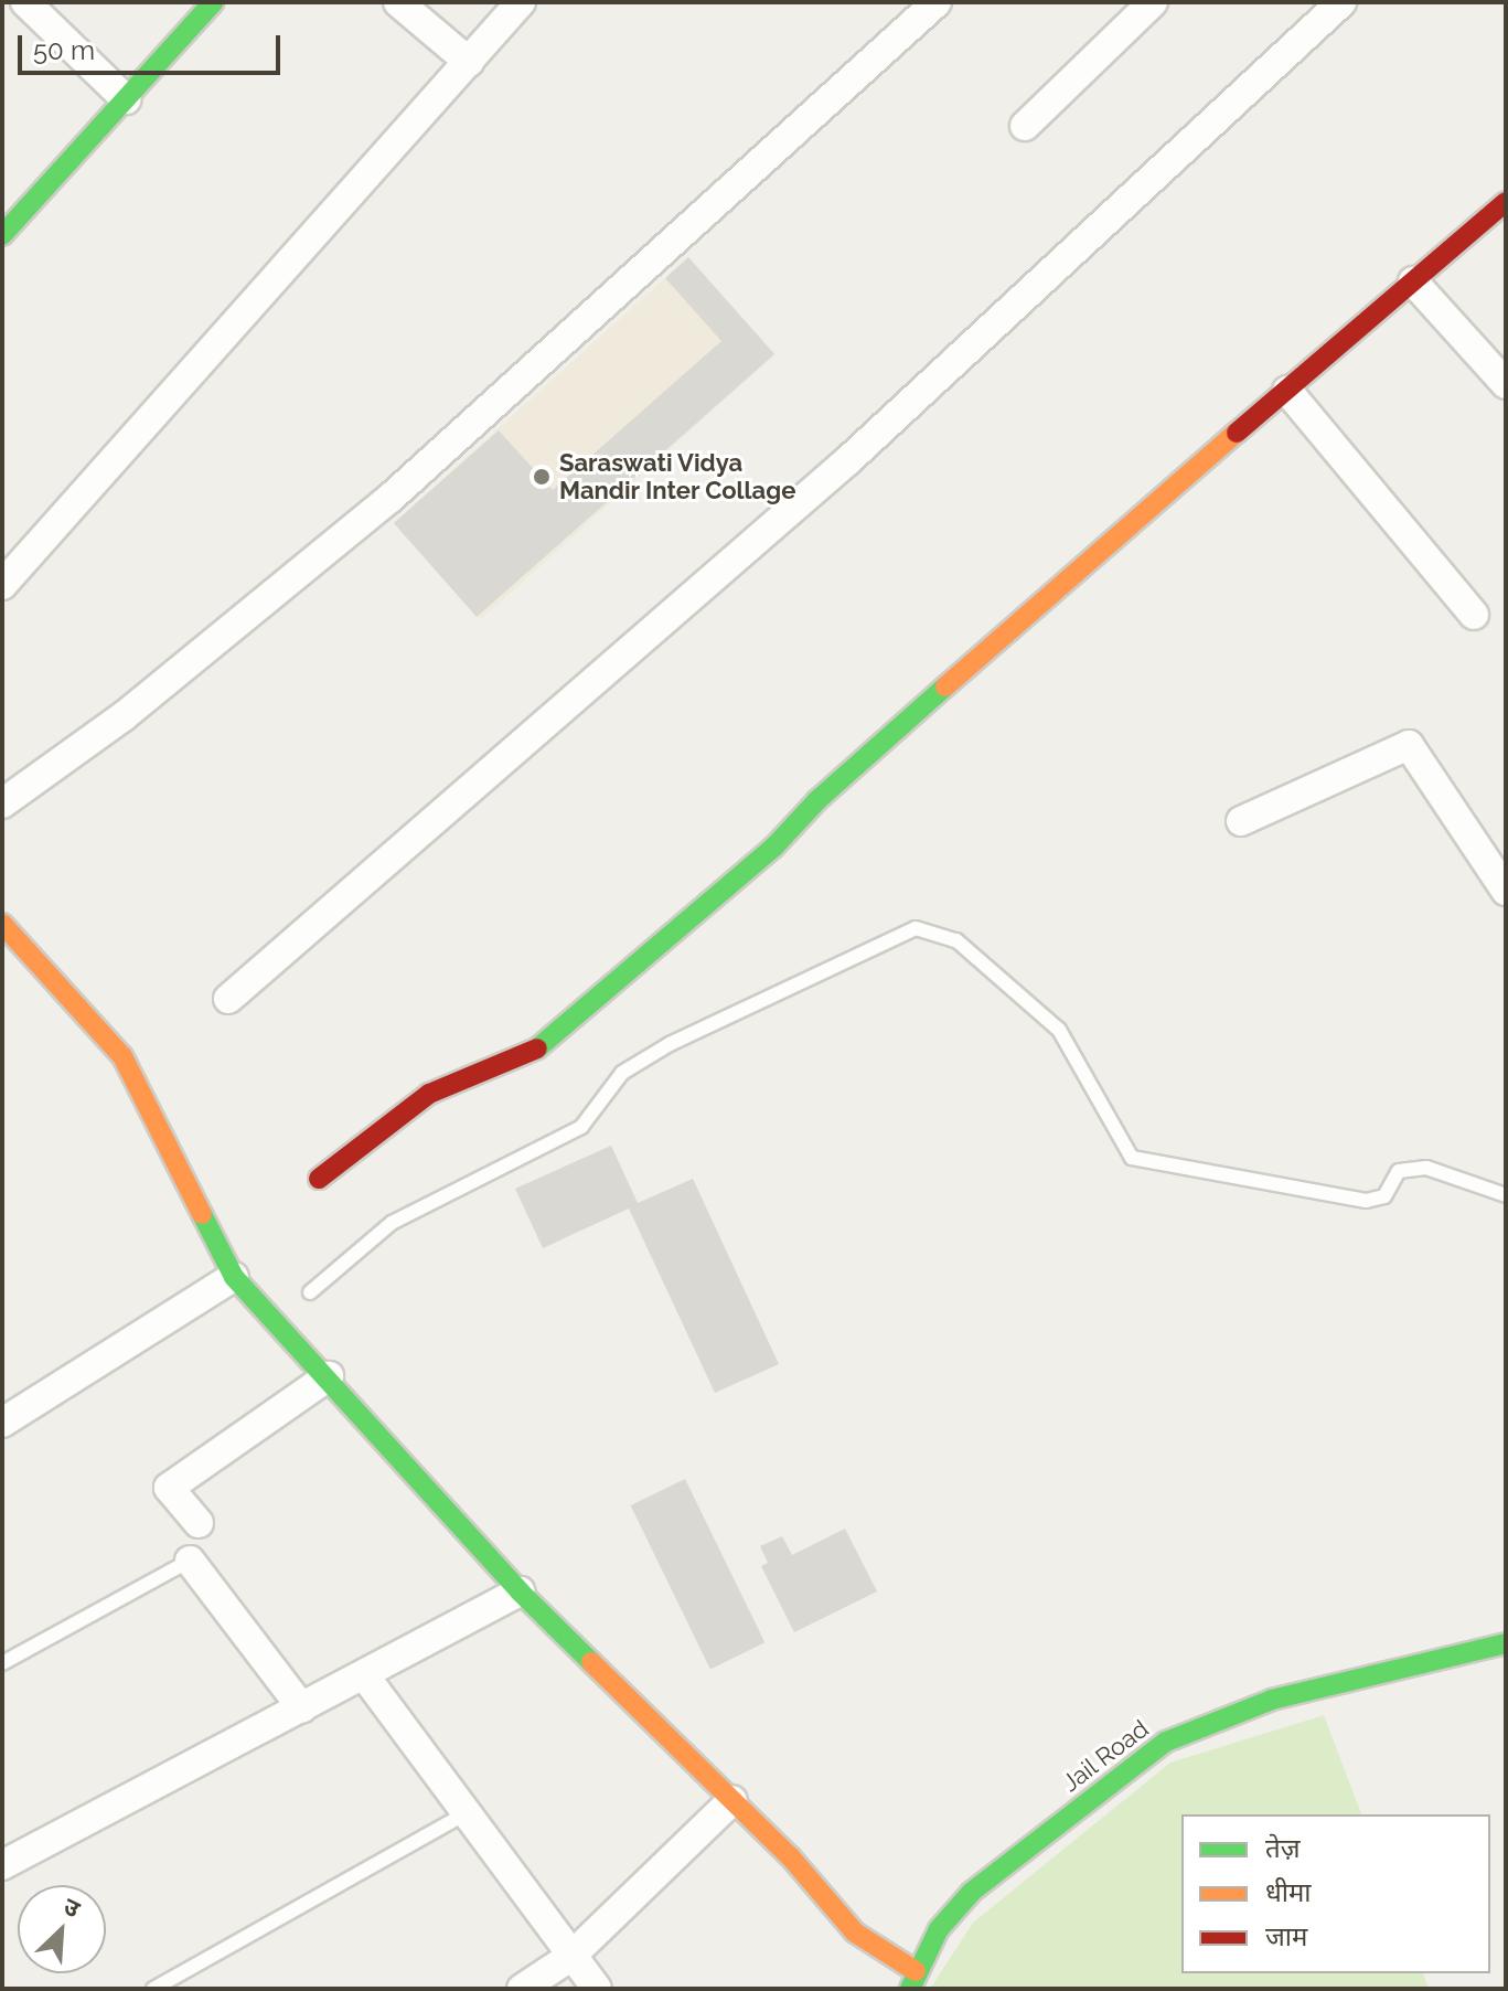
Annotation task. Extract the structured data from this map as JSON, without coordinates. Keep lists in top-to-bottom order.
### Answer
{
  "streets": {
    "street": ["Jail Road"]
  },
  "places": ["Saraswati Vidya Mandir Inter Collage"],
  "legend": ["तेज़", "धीमा", "जाम"],
  "scale_bar": "50 m",
  "north": "top right"
}
